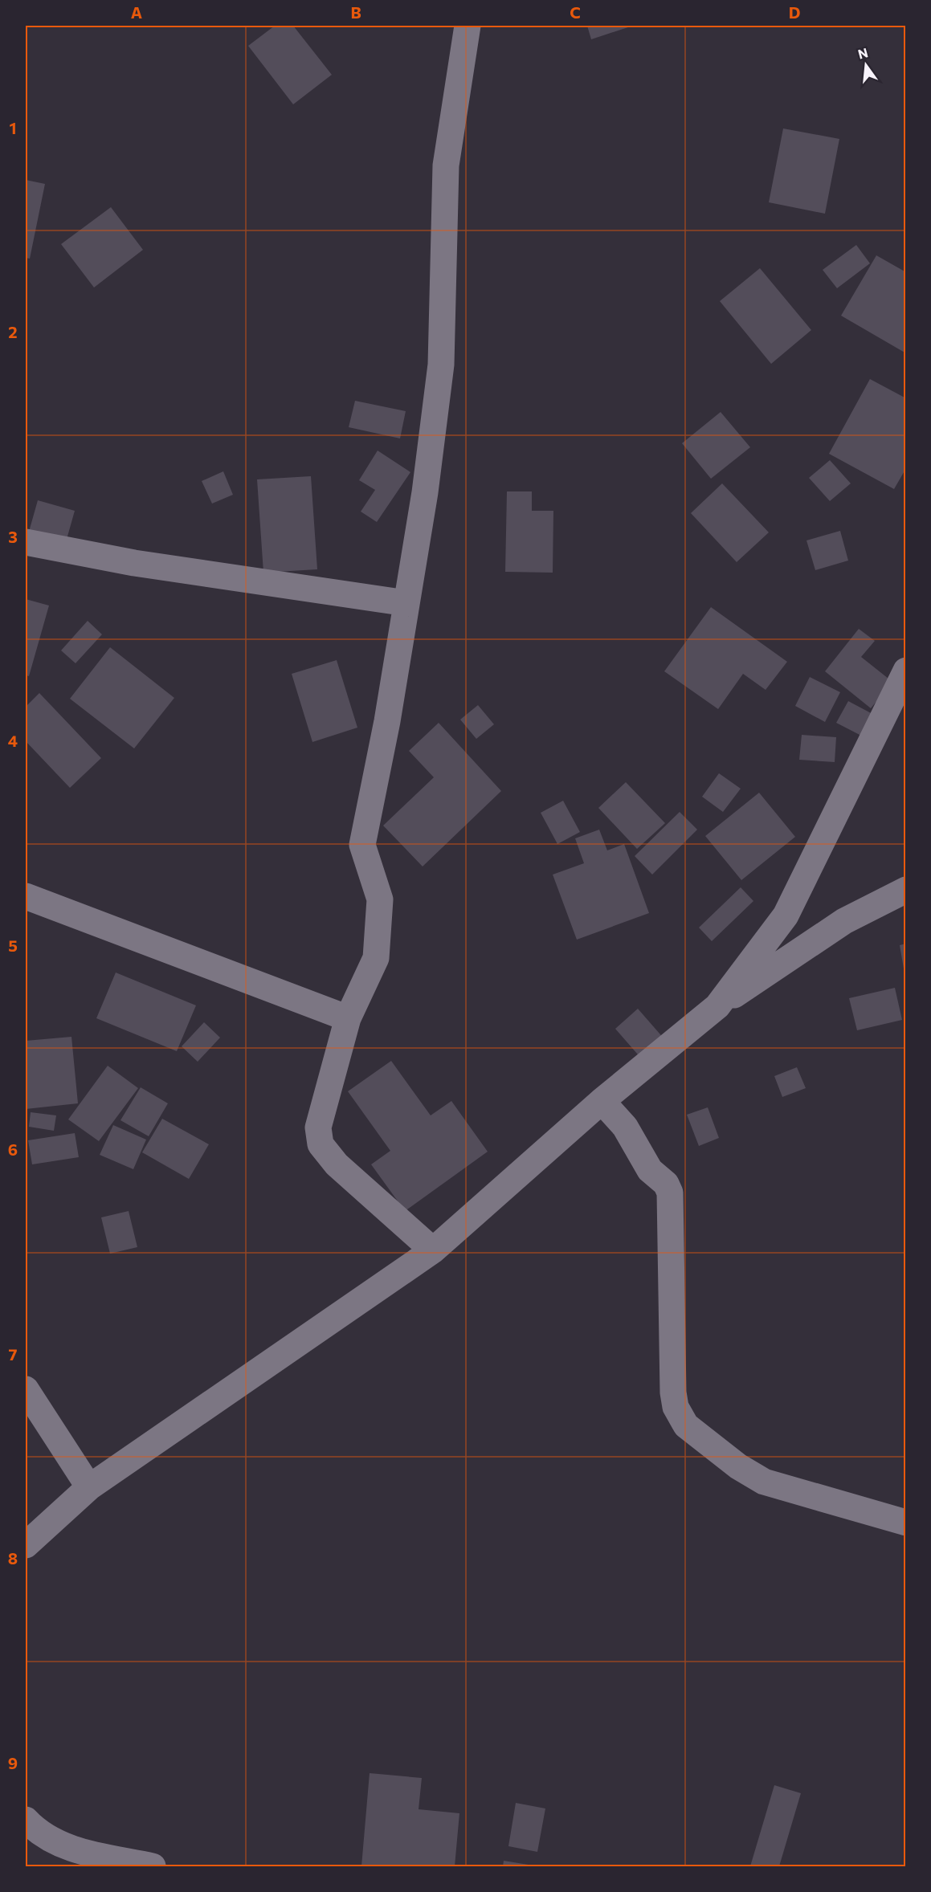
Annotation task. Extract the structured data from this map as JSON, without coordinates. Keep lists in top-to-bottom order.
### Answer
{
  "north": "top",
  "grid": {
    "columns": [
      "A",
      "B",
      "C",
      "D"
    ],
    "rows": [
      "1",
      "2",
      "3",
      "4",
      "5",
      "6",
      "7",
      "8",
      "9"
    ]
  }
}
